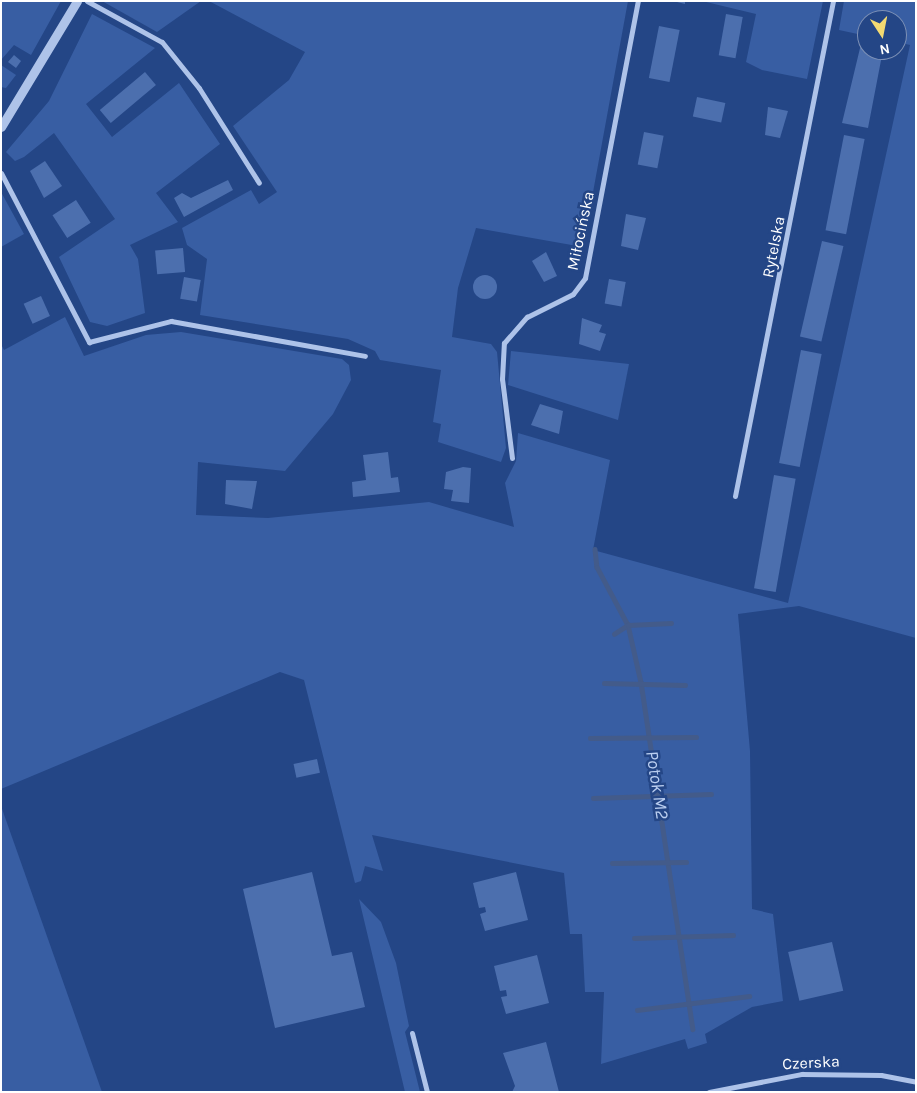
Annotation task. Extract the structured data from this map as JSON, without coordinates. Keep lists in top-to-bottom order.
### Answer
{
  "streets": {
    "street": ["Miłocińska", "Rytelska", "Czerska"]
  },
  "water": ["Potok M2"],
  "north": "bottom"
}
